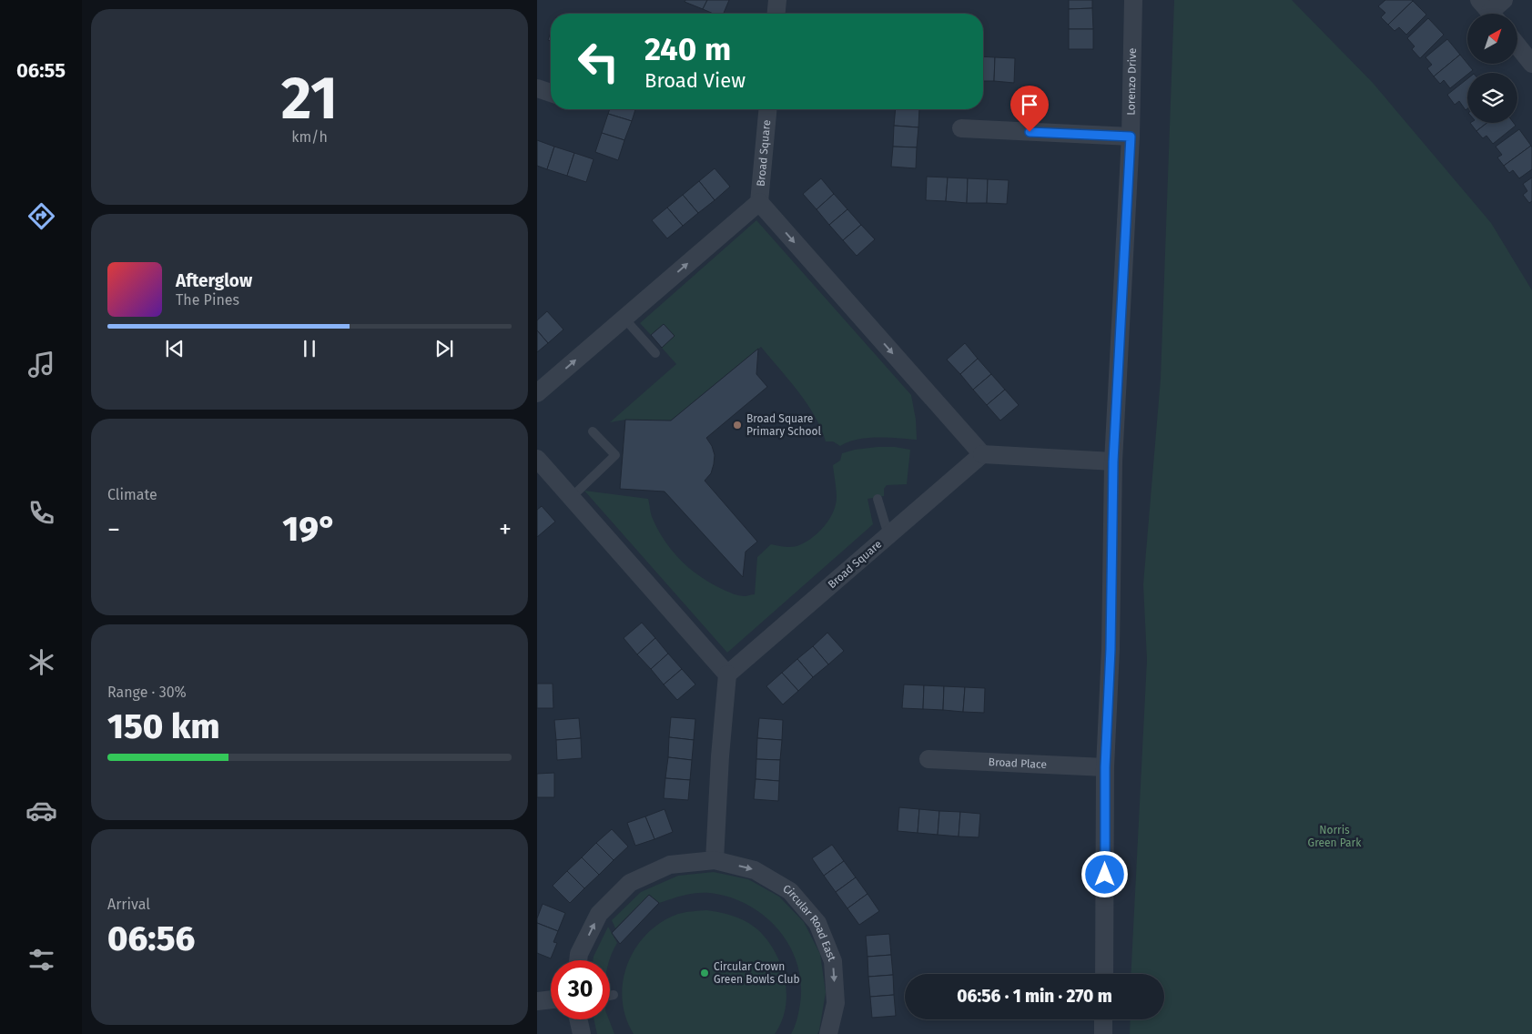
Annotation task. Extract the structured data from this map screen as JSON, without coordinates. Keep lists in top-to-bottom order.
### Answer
{
  "streets": {
    "street": [
      "Lorenzo Drive",
      "Broad Square",
      "Broad Place",
      "Circular Road East"
    ]
  },
  "crossings": [
    ["Lorenzo Drive", "Broad Place"]
  ],
  "parks": ["Norris Green Park"],
  "places": ["Broad Square Primary School", "Circular Crown Green Bowls Club"],
  "north": "top right",
  "page": {
    "tabs": "06:55",
    "tile": [
      ["21", "km/h"],
      "Climate",
      ["Range · 30%", "150 km"],
      ["Arrival", "06:56"]
    ],
    "turn": ["240 m", "Broad View"],
    "song": ["Afterglow", "The Pines"],
    "heat": ["−", "19°", "+"],
    "limit": "30",
    "trip": "06:56 · 1 min · 270 m"
  }
}
